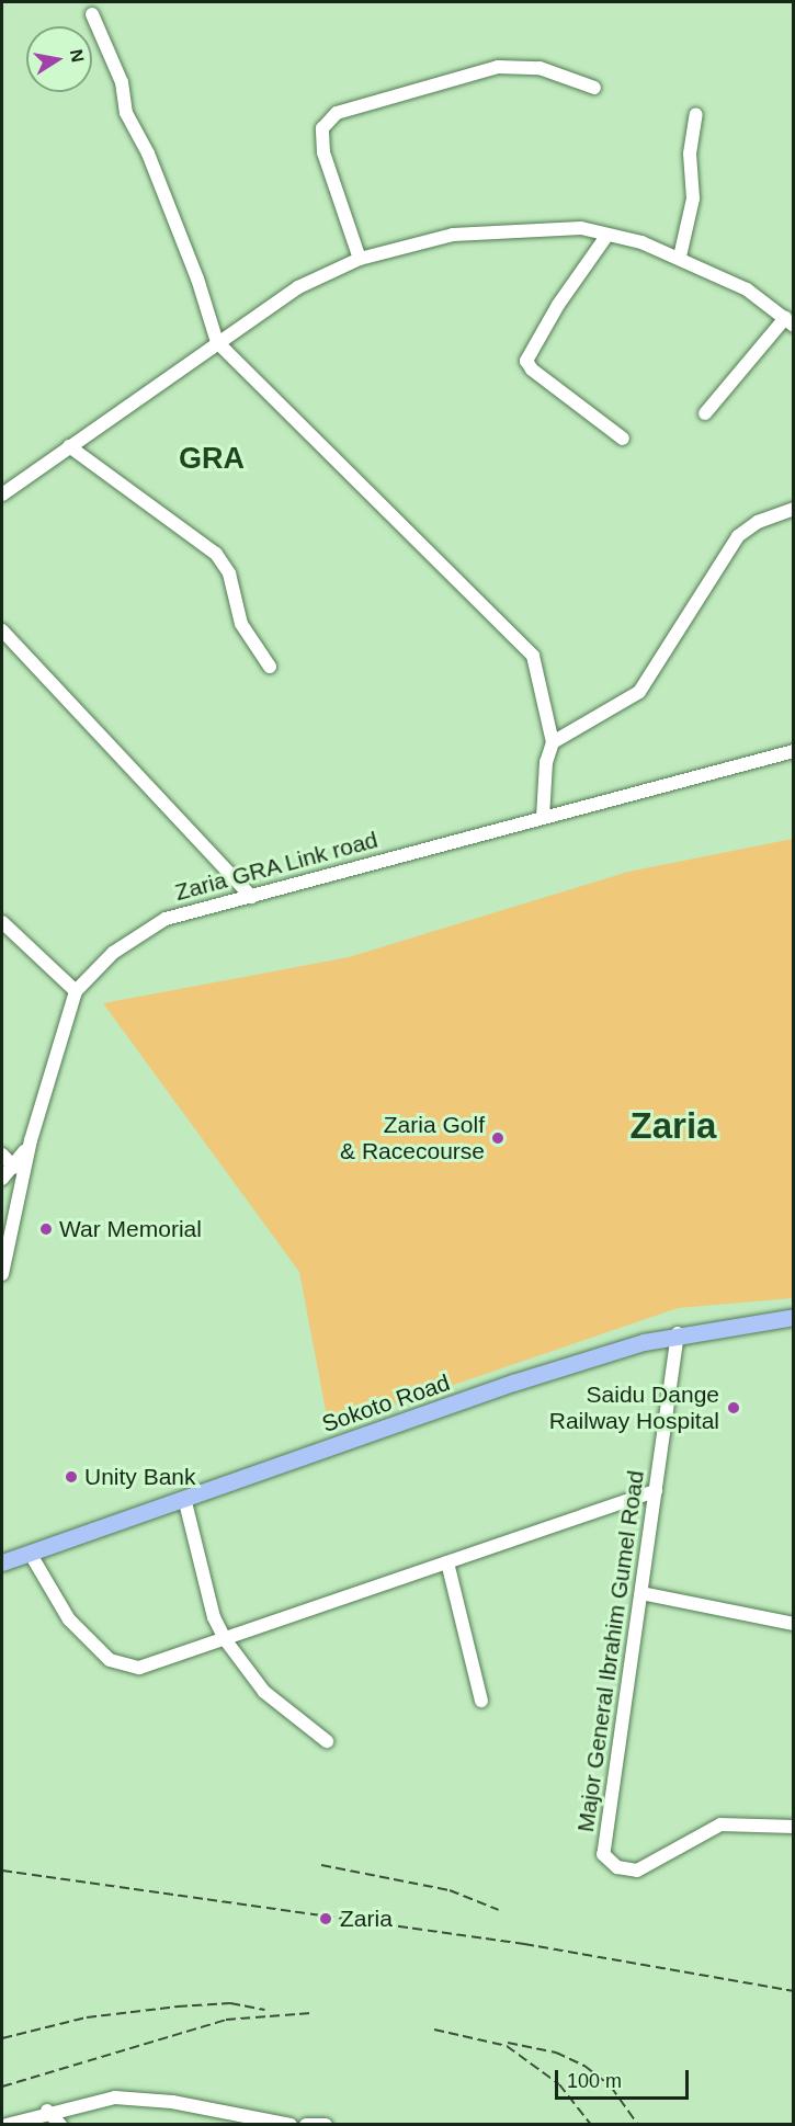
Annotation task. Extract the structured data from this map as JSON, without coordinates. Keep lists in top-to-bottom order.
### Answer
{
  "streets": {
    "main road": ["Sokoto Road"],
    "street": ["Zaria GRA Link road", "Major General Ibrahim Gumel Road"]
  },
  "crossings": [
    ["Sokoto Road", "Major General Ibrahim Gumel Road"]
  ],
  "districts": ["GRA", "Zaria"],
  "places": [
    "Zaria Golf & Racecourse",
    "War Memorial",
    "Saidu Dange Railway Hospital",
    "Unity Bank",
    "Zaria"
  ],
  "scale_bar": "100 m",
  "north": "right"
}
